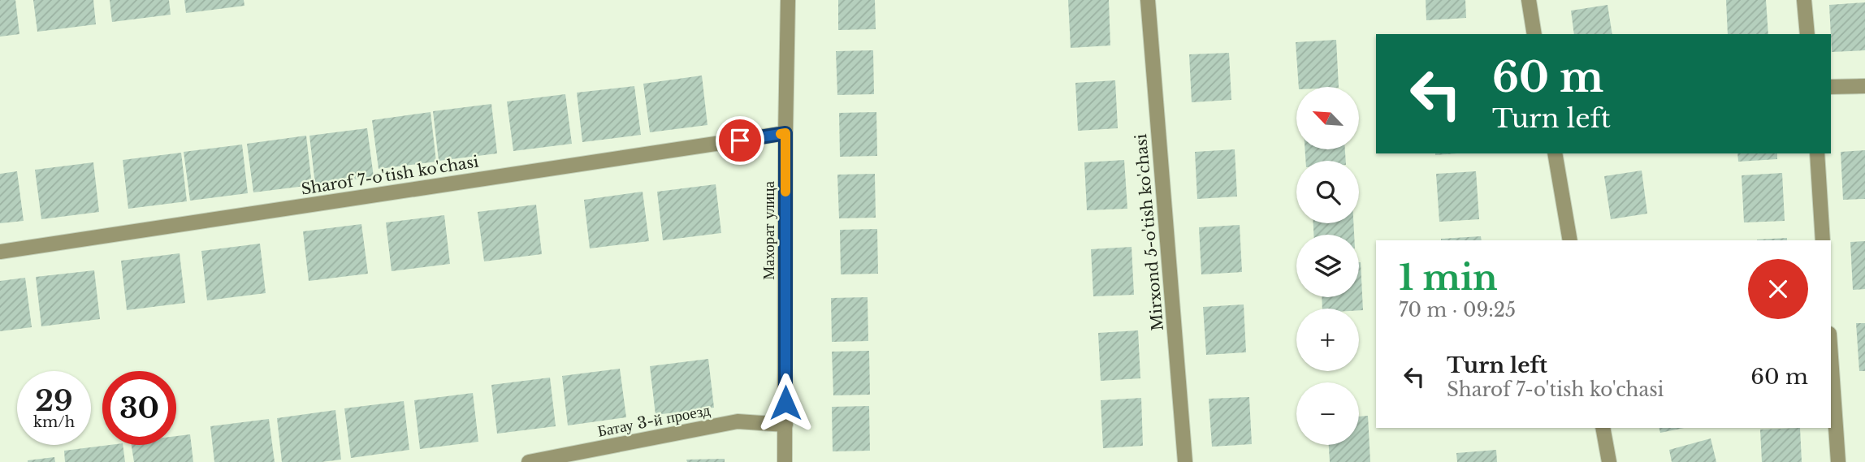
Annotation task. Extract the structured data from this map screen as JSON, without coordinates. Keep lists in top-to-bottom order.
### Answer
{
  "streets": {
    "street": [
      "Sharof 7-o'tish ko'chasi",
      "Махорат улица",
      "Mirxond 5-o'tish ko'chasi",
      "Батау 3-й проезд"
    ]
  },
  "crossings": [
    ["Sharof 7-o'tish ko'chasi", "Махорат улица"],
    ["Махорат улица", "Батау 3-й проезд"]
  ],
  "north": "top left",
  "page": {
    "turn": ["60 m", "Turn left"],
    "map_buttons": ["+", "−"],
    "heading": ["1 min", "70 m · 09:25"],
    "list": [
      {
        "name": "Turn left",
        "note": "Sharof 7-o'tish ko'chasi",
        "value": "60 m"
      }
    ],
    "speed": "29 km/h",
    "limit": "30"
  }
}
